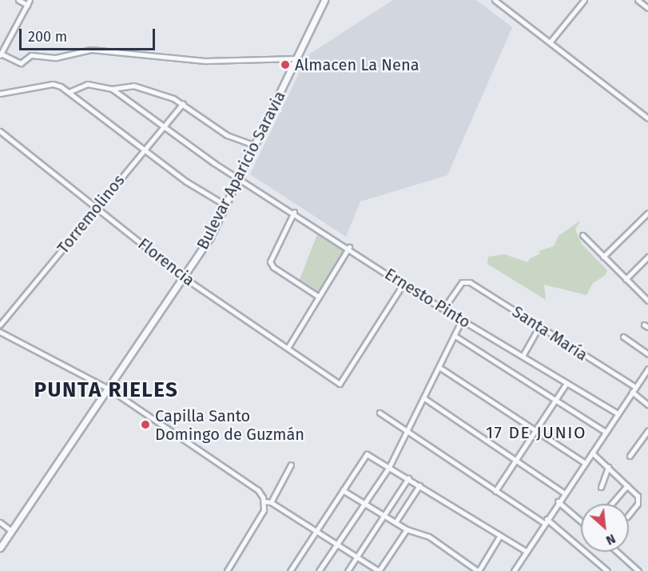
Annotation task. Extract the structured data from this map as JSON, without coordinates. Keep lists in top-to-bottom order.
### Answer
{
  "streets": {
    "street": [
      "Bulevar Aparicio Saravia",
      "Torremolinos",
      "Florencia",
      "Ernesto Pinto",
      "Santa María"
    ]
  },
  "crossings": [
    ["Bulevar Aparicio Saravia", "Florencia"],
    ["Bulevar Aparicio Saravia", "Ernesto Pinto"],
    ["Torremolinos", "Florencia"],
    ["Torremolinos", "Ernesto Pinto"],
    ["Florencia", "Ernesto Pinto"],
    ["Ernesto Pinto", "Santa María"]
  ],
  "districts": ["PUNTA RIELES", "17 DE JUNIO"],
  "places": ["Almacen La Nena", "Capilla Santo Domingo de Guzmán"],
  "scale_bar": "200 m",
  "north": "bottom right"
}
